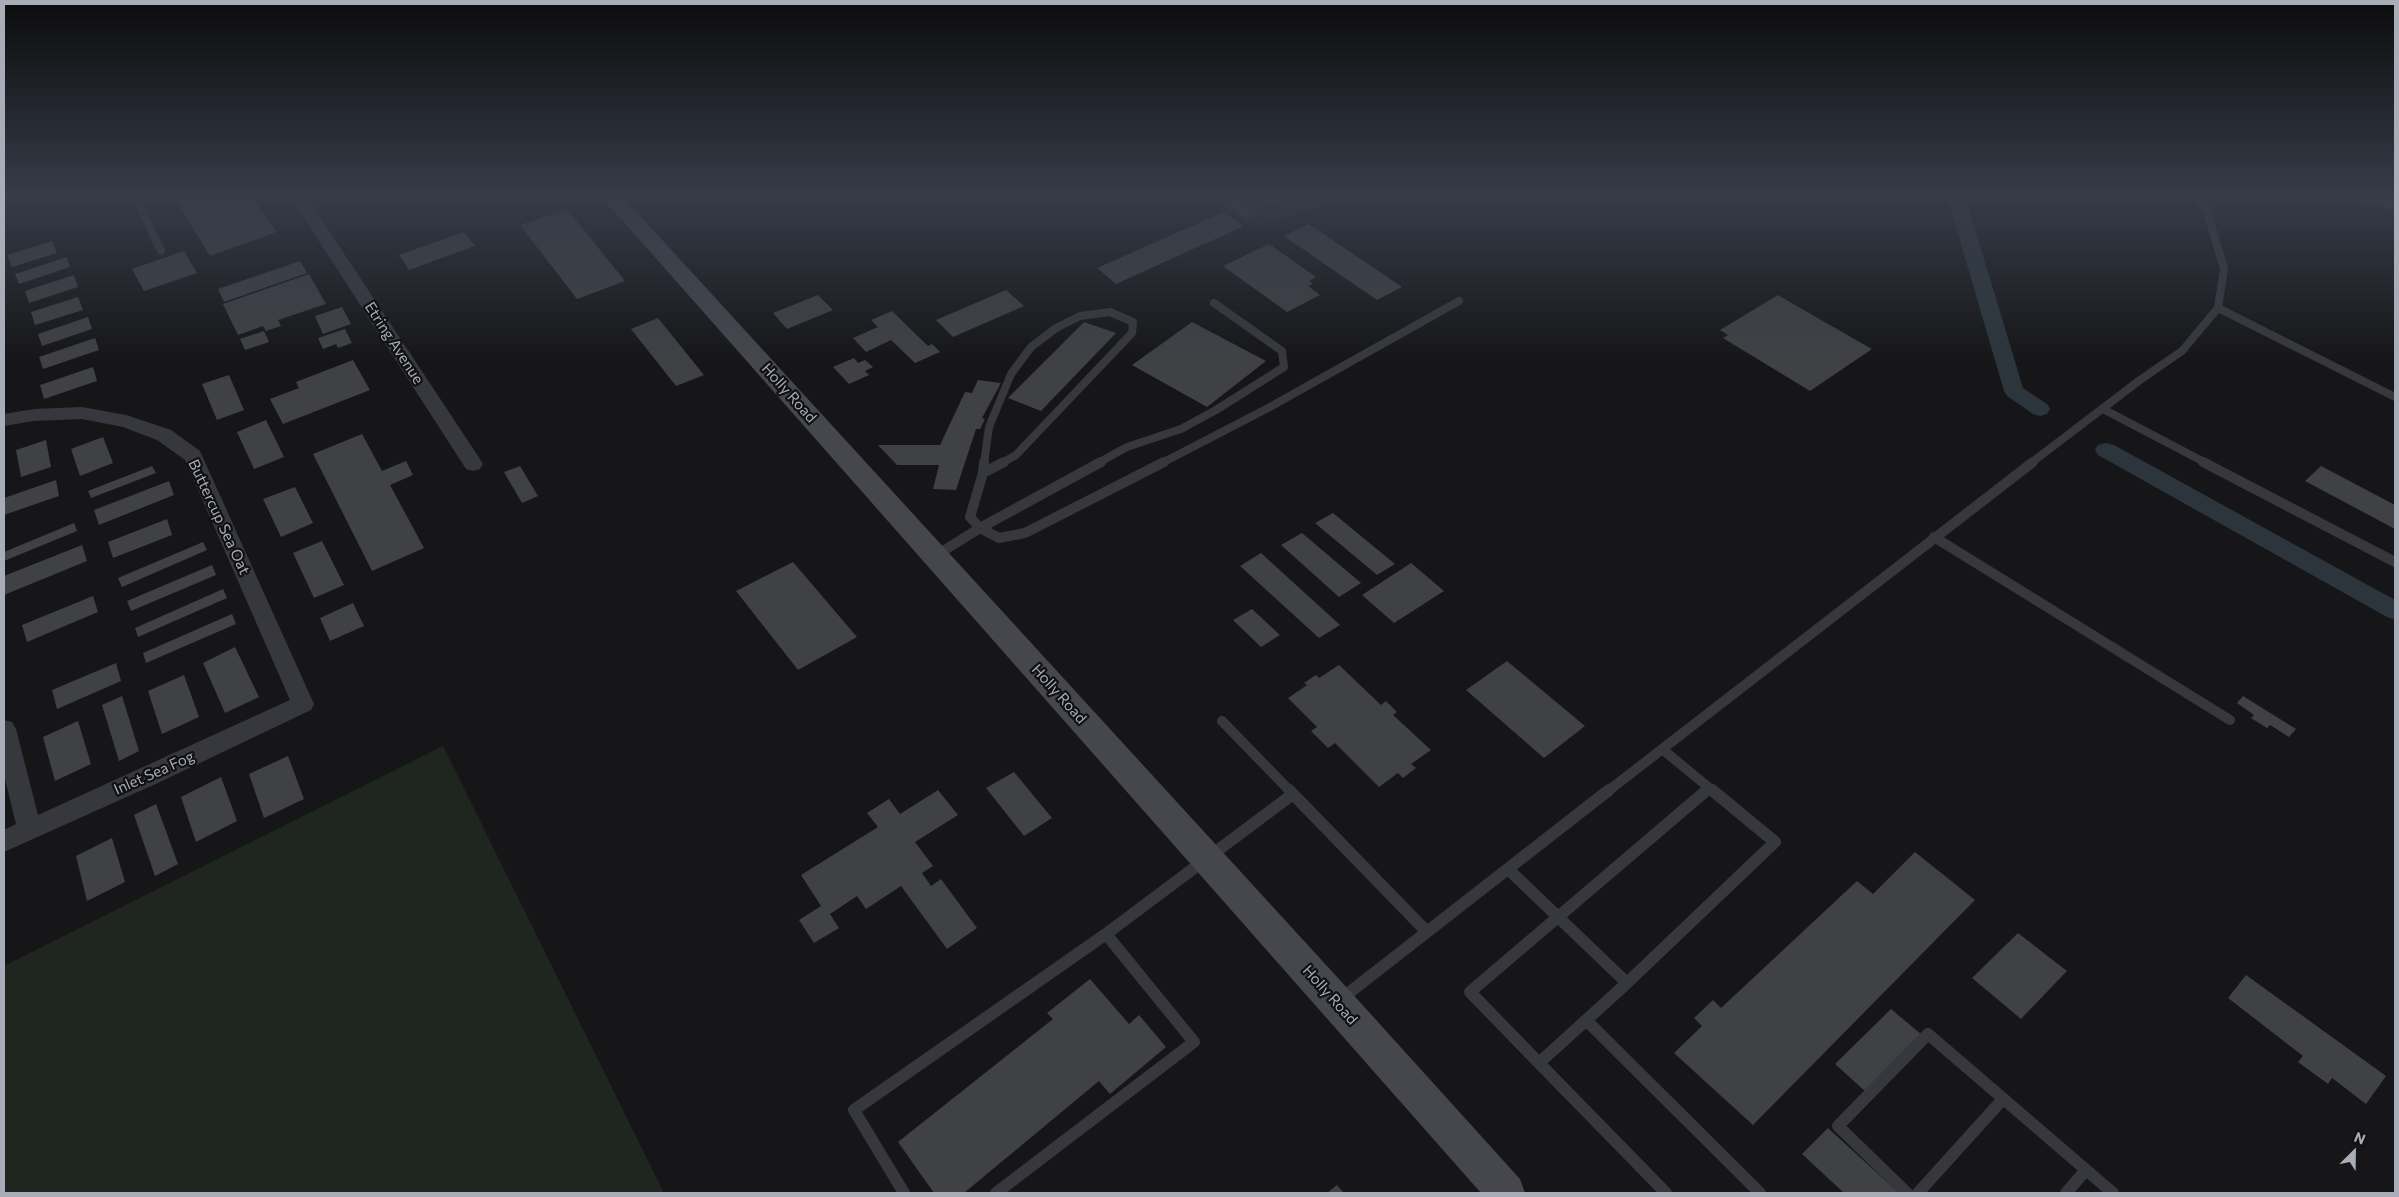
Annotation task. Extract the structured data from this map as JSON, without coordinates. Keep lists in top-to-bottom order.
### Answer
{
  "streets": {
    "main road": ["Holly Road"],
    "street": ["Etring Avenue", "Buttercup Sea Oat", "Inlet Sea Fog"]
  },
  "crossings": [
    ["Buttercup Sea Oat", "Inlet Sea Fog"]
  ],
  "north": "top right"
}
